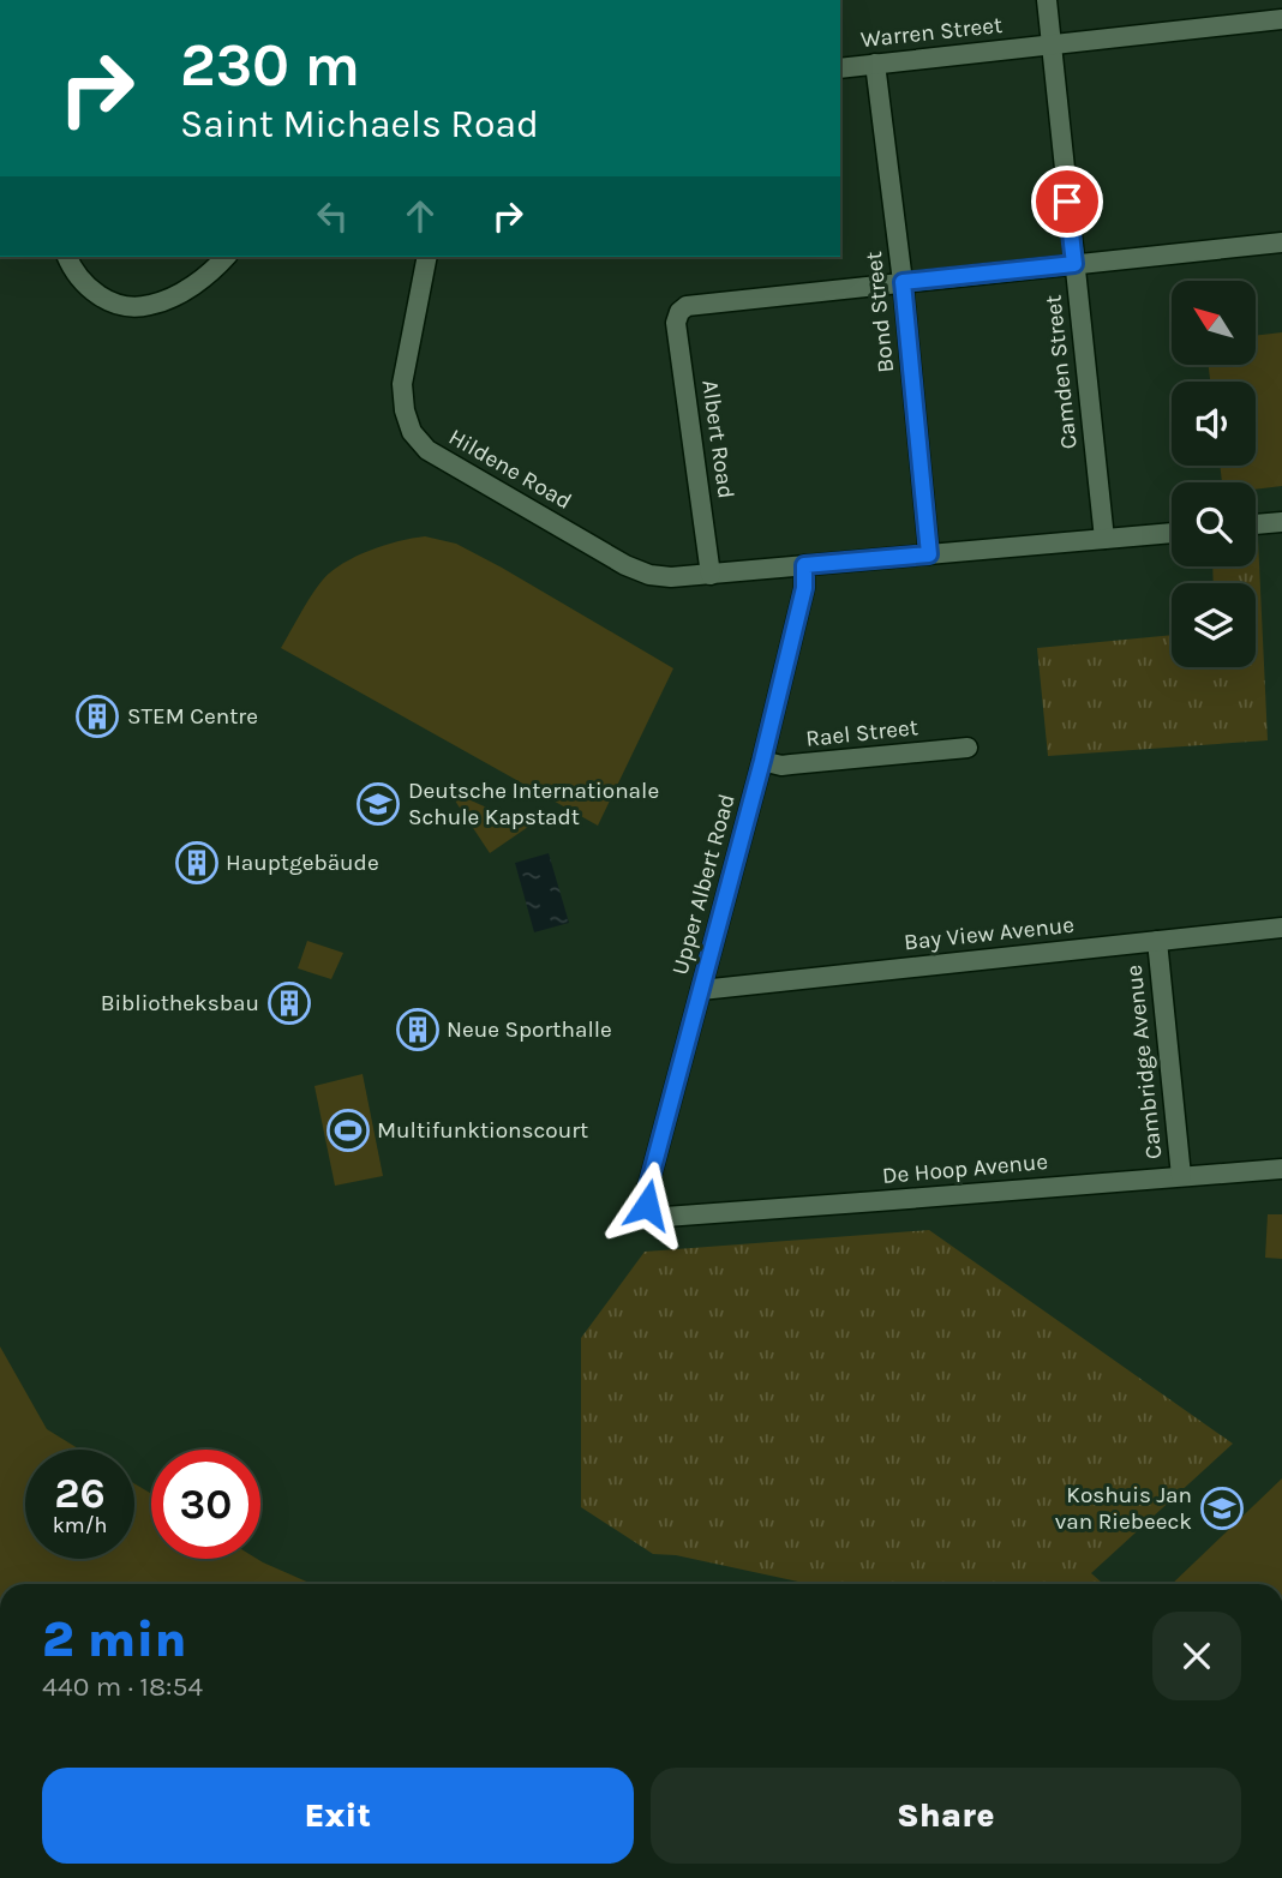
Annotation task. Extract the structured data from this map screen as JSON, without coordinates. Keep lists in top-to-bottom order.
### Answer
{
  "streets": {
    "street": [
      "Warren Street",
      "Bond Street",
      "Camden Street",
      "Albert Road",
      "Hildene Road",
      "Rael Street",
      "Upper Albert Road",
      "Bay View Avenue",
      "Cambridge Avenue",
      "De Hoop Avenue"
    ]
  },
  "crossings": [
    ["Warren Street", "Bond Street"],
    ["Warren Street", "Camden Street"],
    ["Bond Street", "Albert Road"],
    ["Bond Street", "Hildene Road"],
    ["Camden Street", "Hildene Road"],
    ["Albert Road", "Hildene Road"],
    ["Hildene Road", "Upper Albert Road"],
    ["Rael Street", "Upper Albert Road"],
    ["Upper Albert Road", "Bay View Avenue"],
    ["Upper Albert Road", "De Hoop Avenue"],
    ["Bay View Avenue", "Cambridge Avenue"],
    ["Cambridge Avenue", "De Hoop Avenue"]
  ],
  "places": {
    "building": [
      "STEM Centre",
      "Hauptgebäude",
      "Bibliotheksbau",
      "Neue Sporthalle"
    ],
    "school or university": ["Deutsche Internationale Schule Kapstadt", "Koshuis Jan van Riebeeck"],
    "sports": ["Multifunktionscourt"]
  },
  "north": "top left",
  "page": {
    "turn": ["230 m", "Saint Michaels Road"],
    "speed": "26 km/h",
    "limit": "30",
    "heading": ["2 min", "440 m · 18:54"],
    "buttons": ["Exit", "Share"]
  }
}
